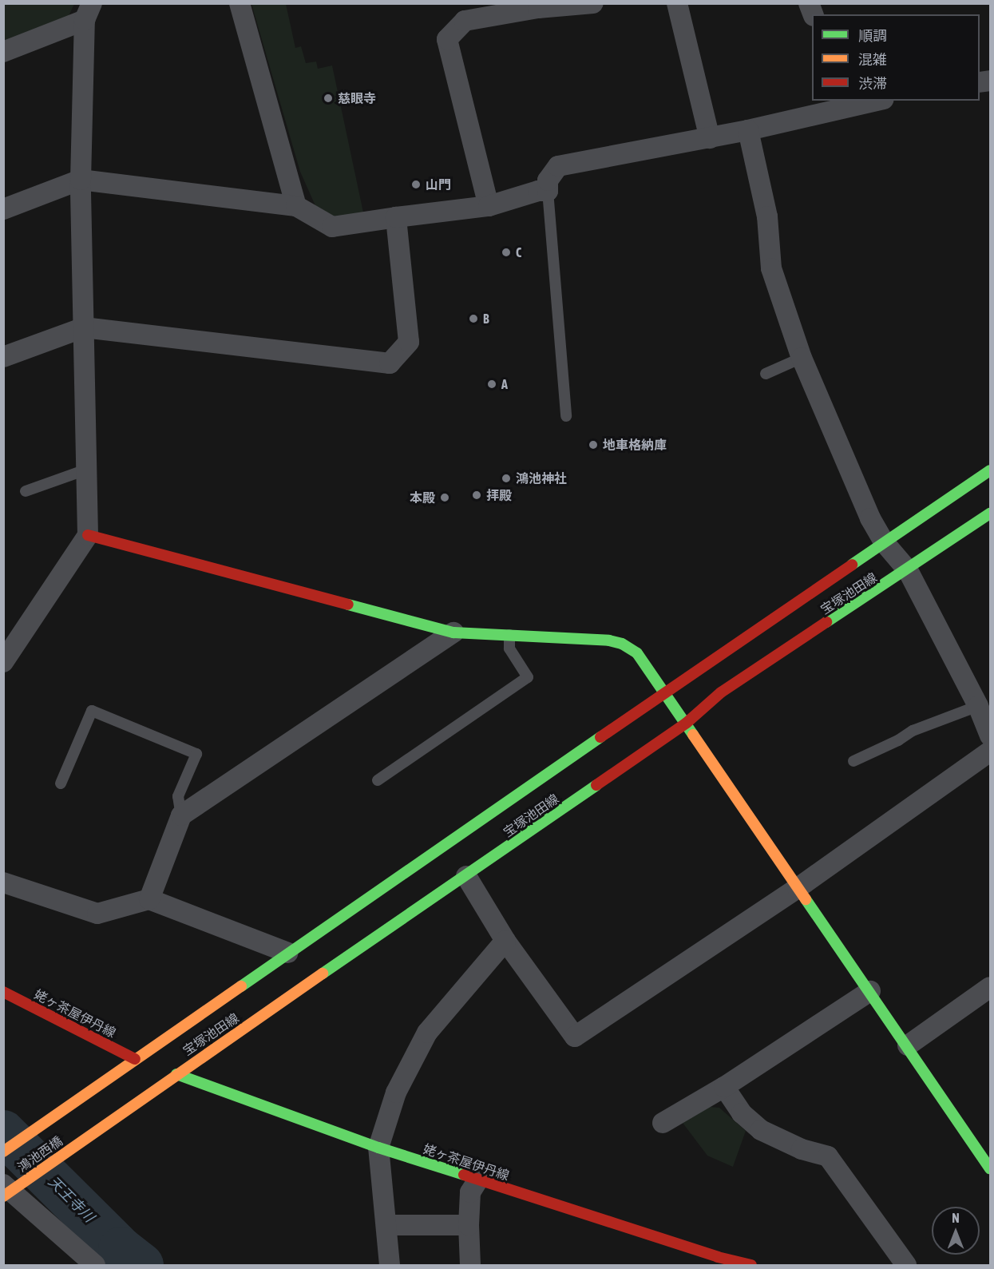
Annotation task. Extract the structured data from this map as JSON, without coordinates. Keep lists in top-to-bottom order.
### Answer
{
  "streets": {
    "street": ["宝塚池田線", "姥ヶ茶屋伊丹線", "鴻池西橋"]
  },
  "crossings": [
    ["宝塚池田線", "姥ヶ茶屋伊丹線"],
    ["宝塚池田線", "鴻池西橋"]
  ],
  "water": ["天王寺川"],
  "places": [
    "慈眼寺",
    "山門",
    "C",
    "B",
    "A",
    "地車格納庫",
    "鴻池神社",
    "拝殿",
    "本殿"
  ],
  "legend": ["順調", "混雑", "渋滞"],
  "north": "top"
}
